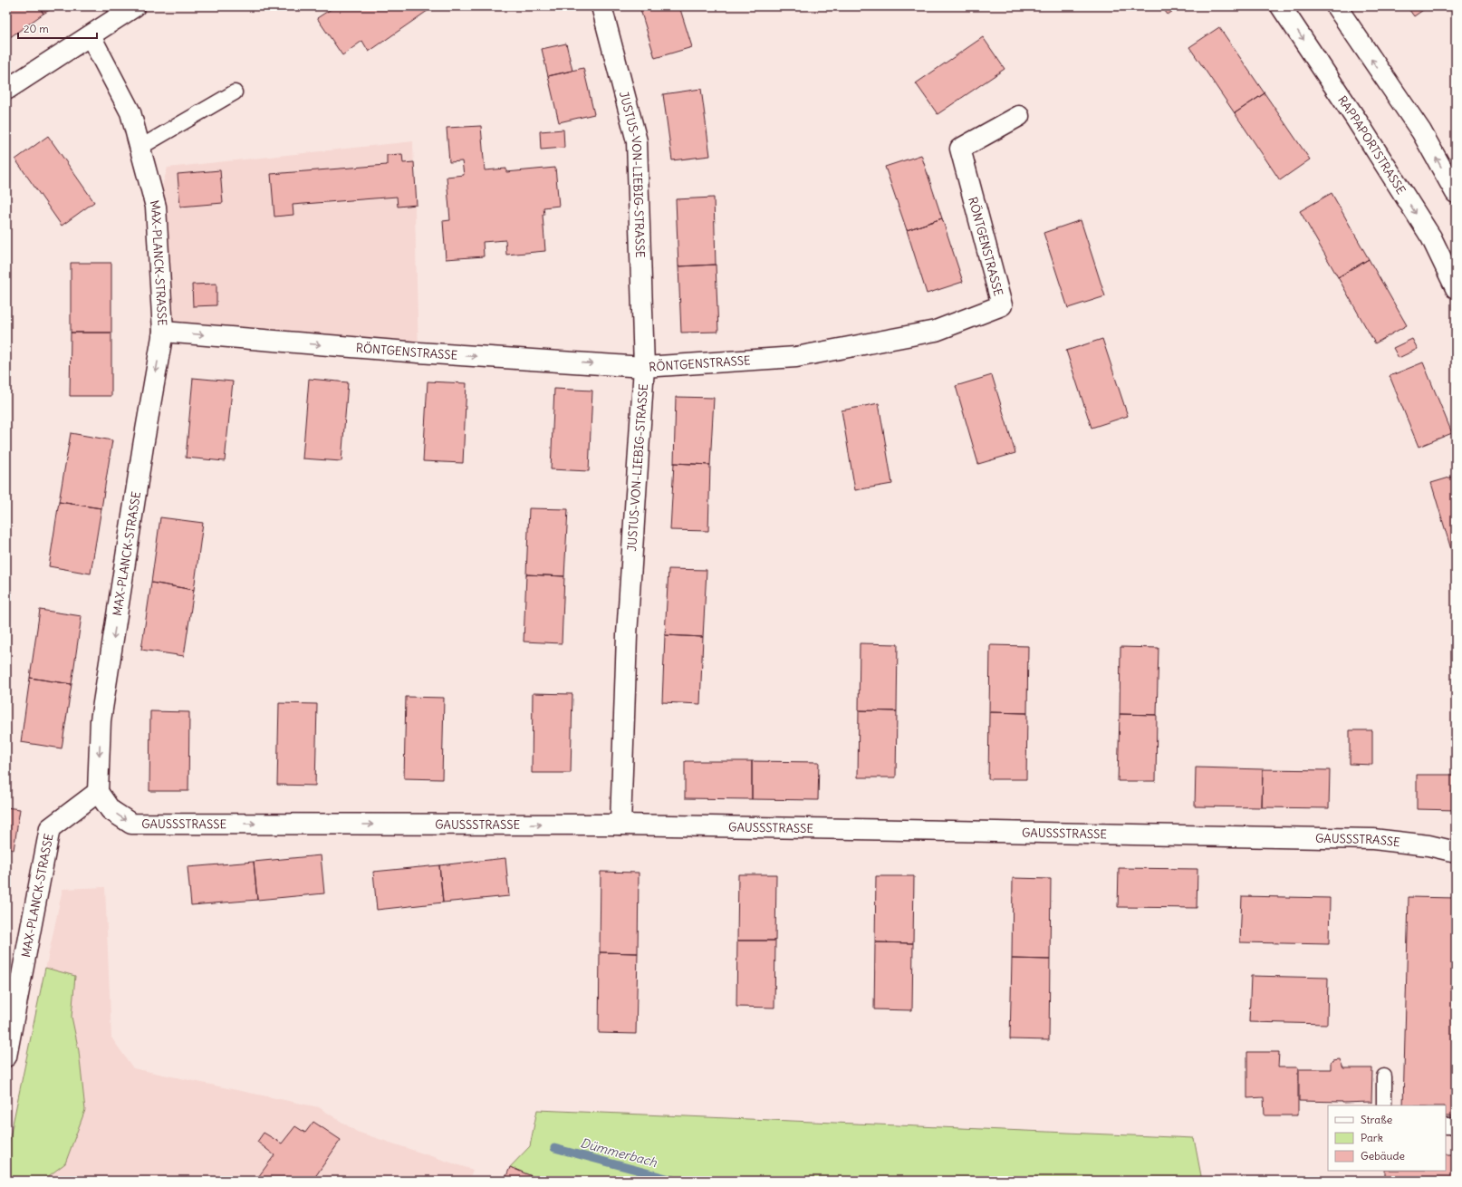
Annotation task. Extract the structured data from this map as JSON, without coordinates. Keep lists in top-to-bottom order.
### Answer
{
  "streets": {
    "street": [
      "RAPPAPORTSTRASSE",
      "JUSTUS-VON-LIEBIG-STRASSE",
      "RÖNTGENSTRASSE",
      "MAX-PLANCK-STRASSE",
      "GAUSSSTRASSE"
    ]
  },
  "crossings": [
    ["JUSTUS-VON-LIEBIG-STRASSE", "RÖNTGENSTRASSE"],
    ["JUSTUS-VON-LIEBIG-STRASSE", "GAUSSSTRASSE"],
    ["RÖNTGENSTRASSE", "MAX-PLANCK-STRASSE"],
    ["MAX-PLANCK-STRASSE", "GAUSSSTRASSE"]
  ],
  "one_way": ["RÖNTGENSTRASSE", "MAX-PLANCK-STRASSE", "GAUSSSTRASSE"],
  "water": ["Dümmerbach"],
  "legend": ["Straße", "Park", "Gebäude"],
  "scale_bar": "20 m"
}
